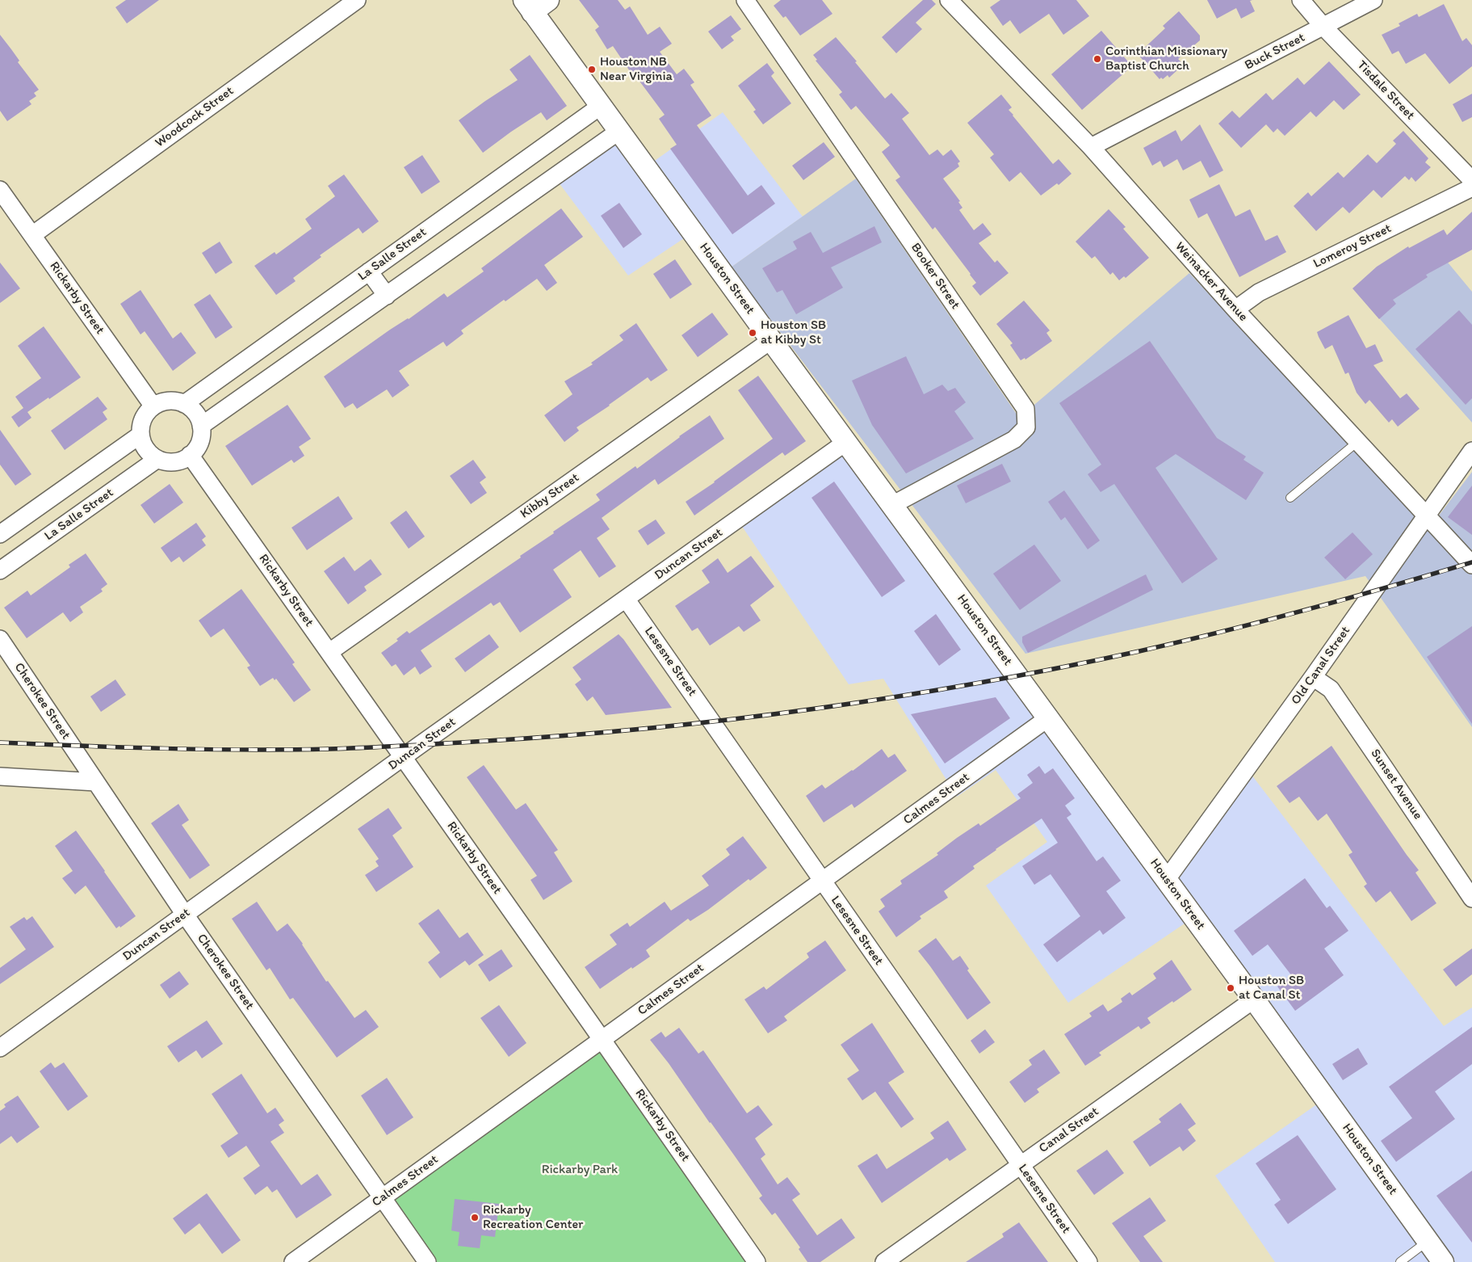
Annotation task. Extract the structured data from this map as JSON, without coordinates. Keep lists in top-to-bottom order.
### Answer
{
  "streets": {
    "street": [
      "Buck Street",
      "Tisdale Street",
      "Woodcock Street",
      "Lomeroy Street",
      "La Salle Street",
      "Booker Street",
      "Houston Street",
      "Weinacker Avenue",
      "Rickarby Street",
      "Kibby Street",
      "Duncan Street",
      "Lesesne Street",
      "Old Canal Street",
      "Cherokee Street",
      "Sunset Avenue",
      "Calmes Street",
      "Canal Street"
    ]
  },
  "crossings": [
    ["Buck Street", "Tisdale Street"],
    ["Buck Street", "Weinacker Avenue"],
    ["Woodcock Street", "Rickarby Street"],
    ["Lomeroy Street", "Weinacker Avenue"],
    ["La Salle Street", "Houston Street"],
    ["La Salle Street", "Rickarby Street"],
    ["Booker Street", "Houston Street"],
    ["Houston Street", "Kibby Street"],
    ["Houston Street", "Duncan Street"],
    ["Houston Street", "Old Canal Street"],
    ["Houston Street", "Calmes Street"],
    ["Houston Street", "Canal Street"],
    ["Weinacker Avenue", "Old Canal Street"],
    ["Rickarby Street", "Kibby Street"],
    ["Rickarby Street", "Duncan Street"],
    ["Rickarby Street", "Calmes Street"],
    ["Duncan Street", "Lesesne Street"],
    ["Duncan Street", "Cherokee Street"],
    ["Lesesne Street", "Calmes Street"],
    ["Lesesne Street", "Canal Street"],
    ["Old Canal Street", "Sunset Avenue"],
    ["Cherokee Street", "Calmes Street"]
  ],
  "parks": ["Rickarby Park"],
  "places": [
    "Corinthian Missionary Baptist Church",
    "Houston NB Near Virginia",
    "Houston SB at Kibby St",
    "Houston SB at Canal St",
    "Rickarby Recreation Center"
  ]
}
